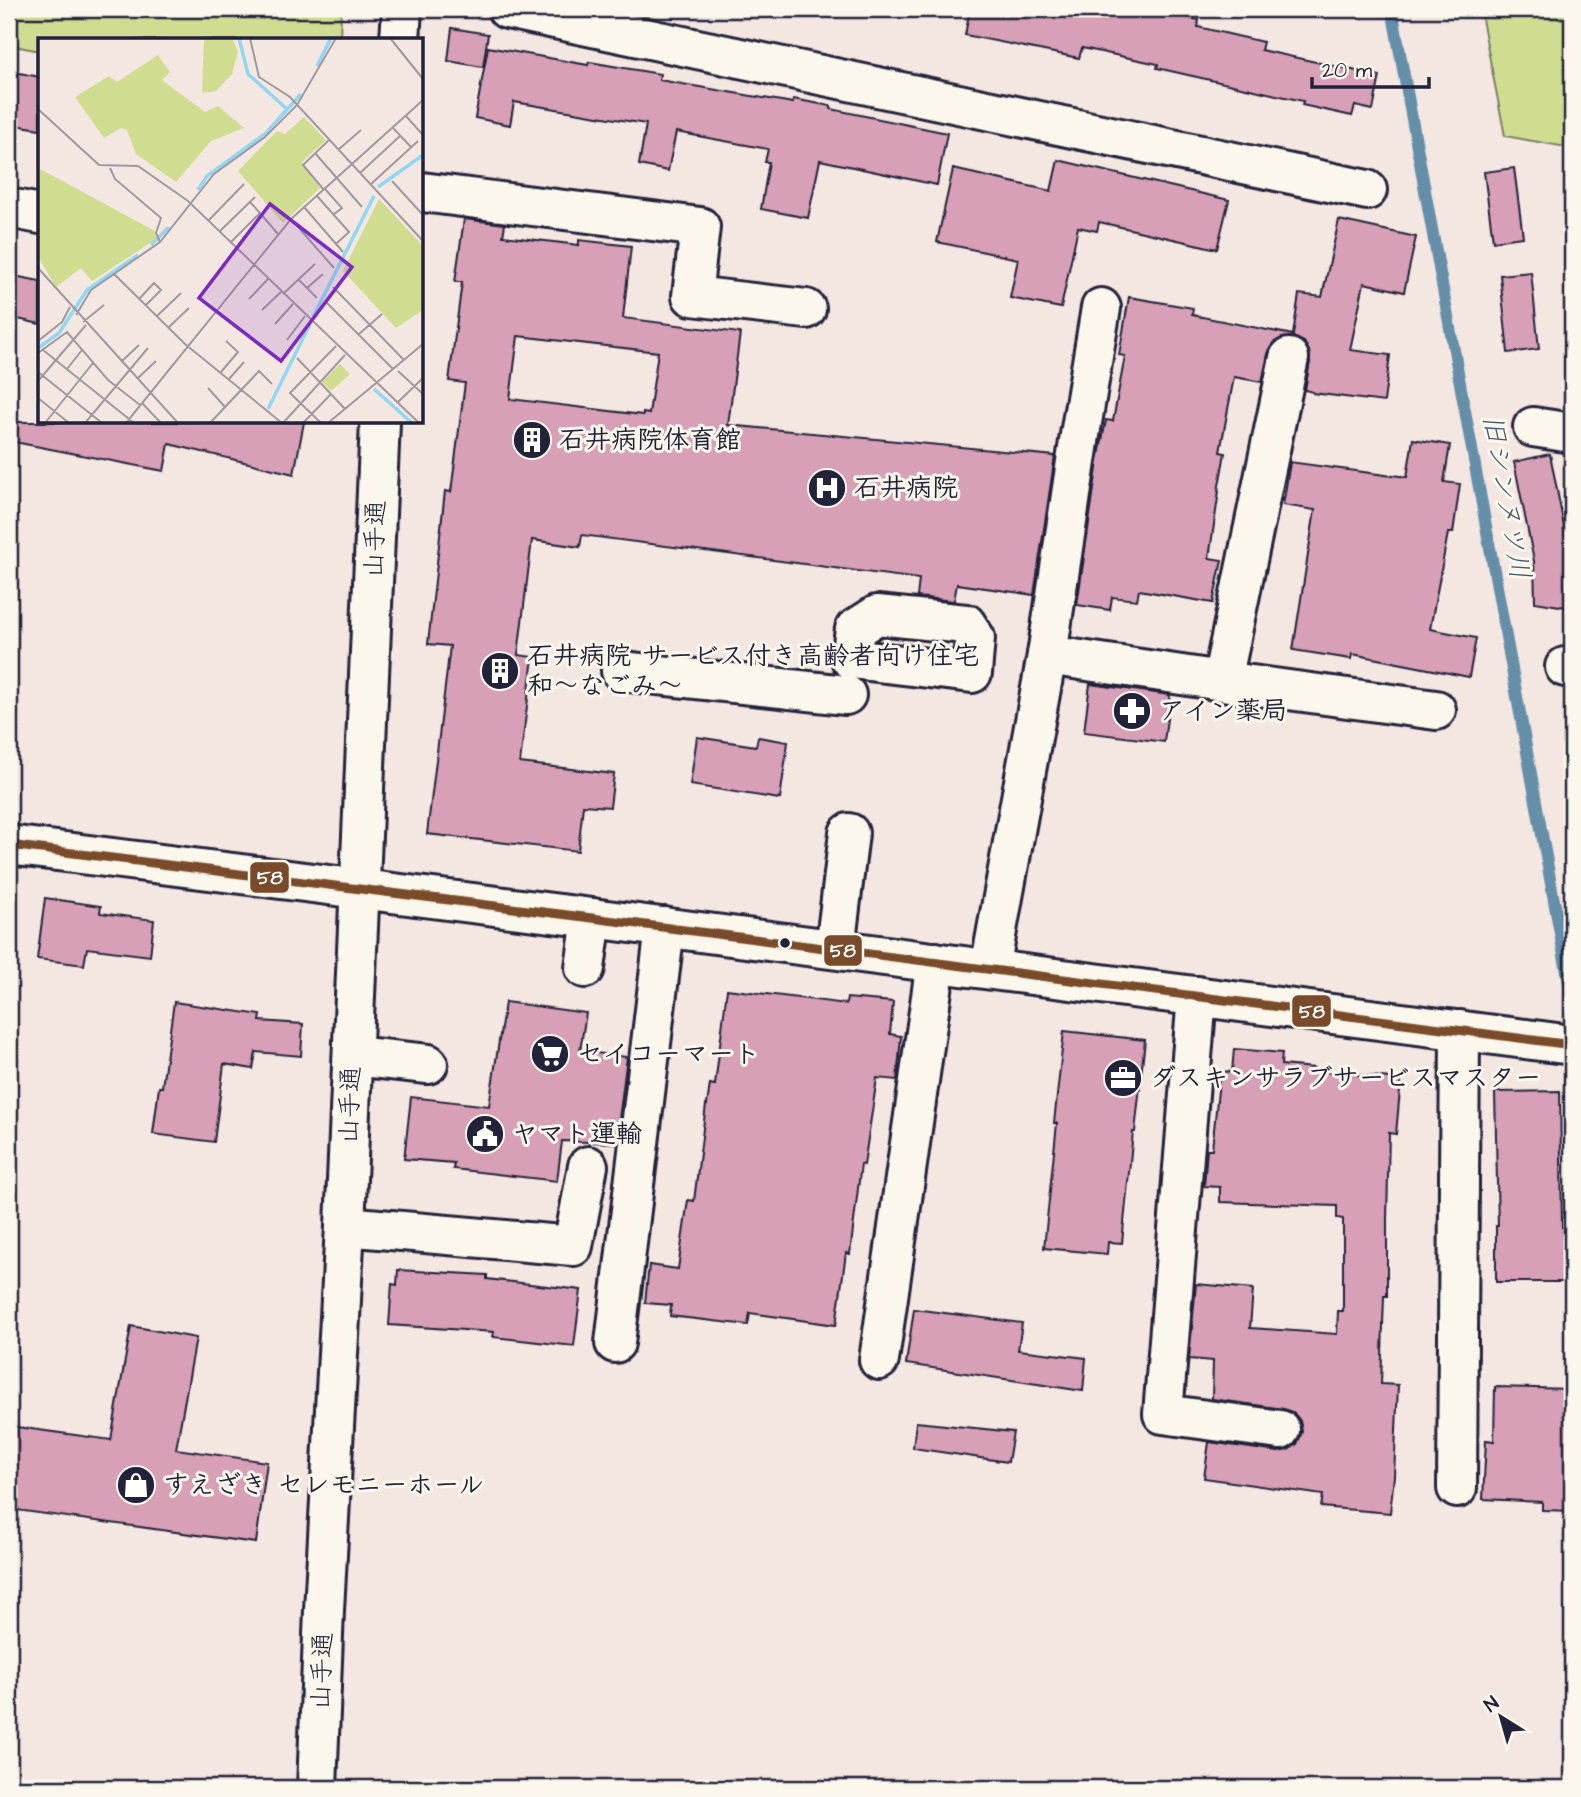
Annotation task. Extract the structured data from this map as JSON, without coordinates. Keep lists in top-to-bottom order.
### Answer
{
  "streets": {
    "street": ["山手通"]
  },
  "water": ["旧シンヌツ川"],
  "places": {
    "building": ["石井病院体育館", "石井病院 サービス付き高齢者向け住宅 和～なごみ～"],
    "hospital": ["石井病院"],
    "pharmacy": ["アイン薬局"],
    "supermarket": ["セイコーマート"],
    "office": ["ダスキンサラブサービスマスター"],
    "public building": ["ヤマト運輸"],
    "shop": ["すえざき セレモニーホール"]
  },
  "lines": ["transit line 58"],
  "scale_bar": "20 m",
  "north": "top left"
}
